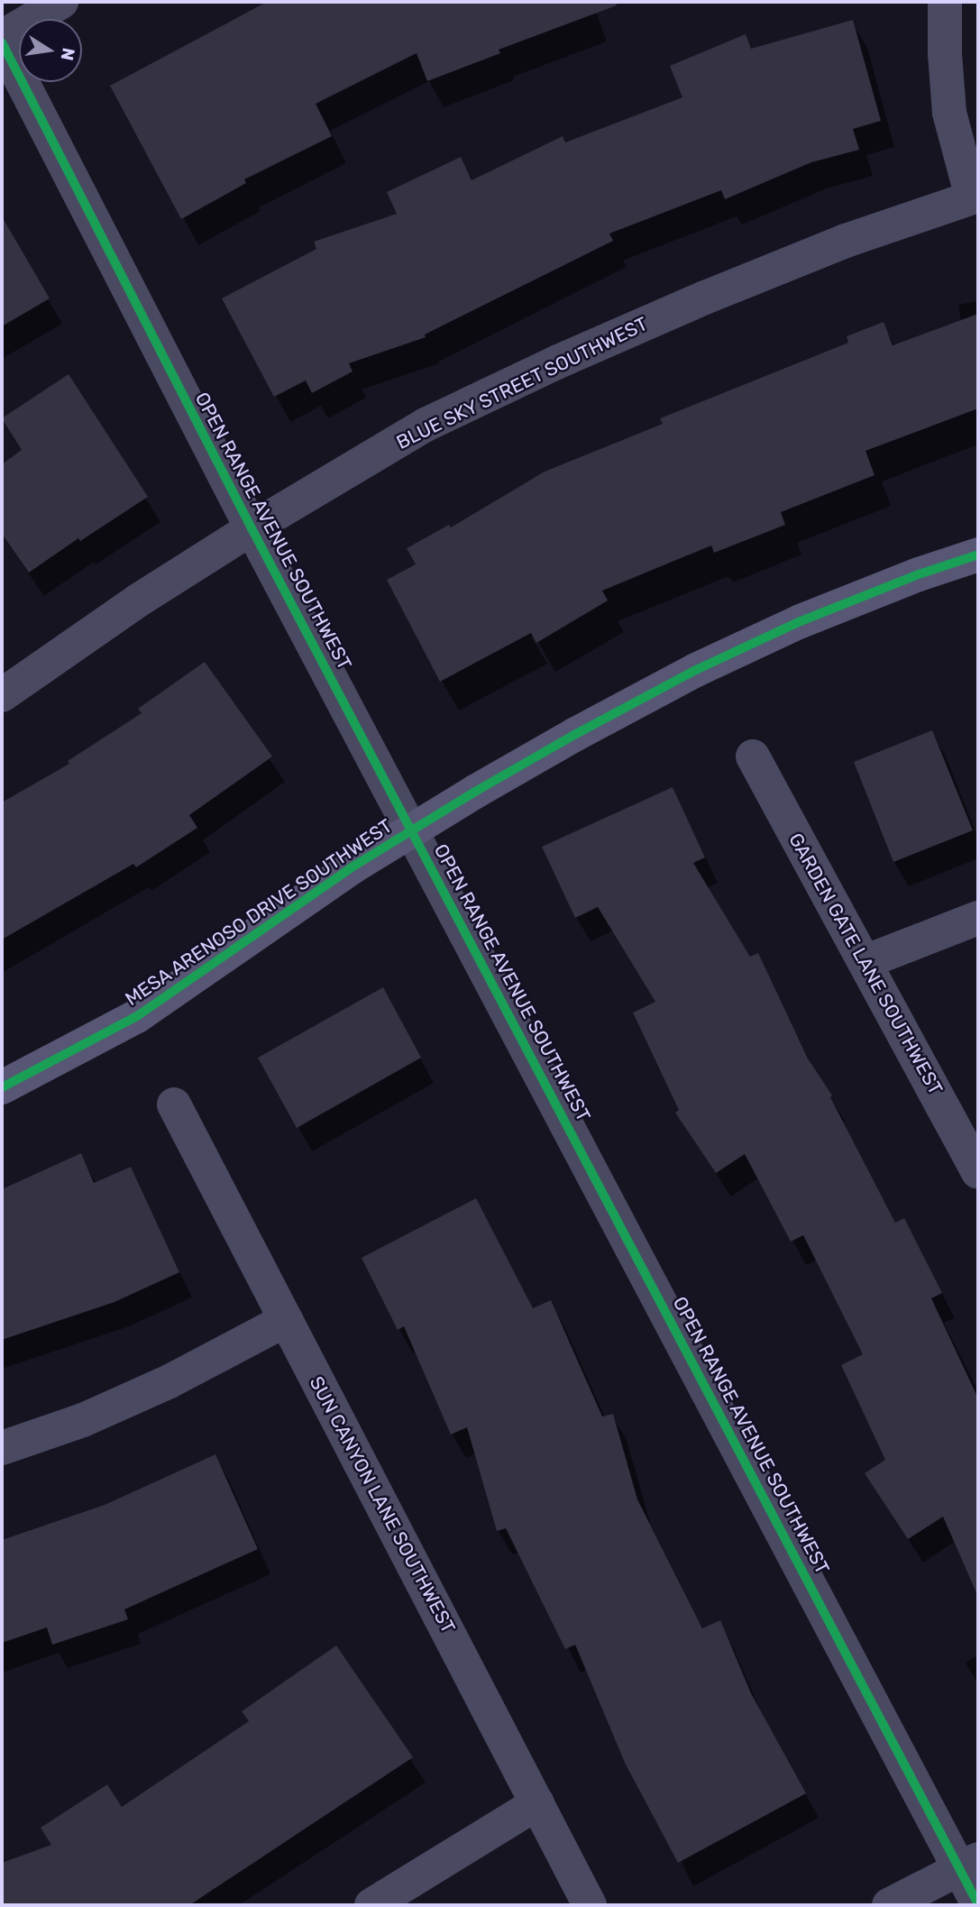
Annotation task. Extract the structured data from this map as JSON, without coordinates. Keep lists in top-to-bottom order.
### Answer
{
  "streets": {
    "street": [
      "BLUE SKY STREET SOUTHWEST",
      "OPEN RANGE AVENUE SOUTHWEST",
      "MESA ARENOSO DRIVE SOUTHWEST",
      "GARDEN GATE LANE SOUTHWEST",
      "SUN CANYON LANE SOUTHWEST"
    ]
  },
  "crossings": [
    ["BLUE SKY STREET SOUTHWEST", "OPEN RANGE AVENUE SOUTHWEST"],
    ["OPEN RANGE AVENUE SOUTHWEST", "MESA ARENOSO DRIVE SOUTHWEST"]
  ],
  "north": "right"
}
